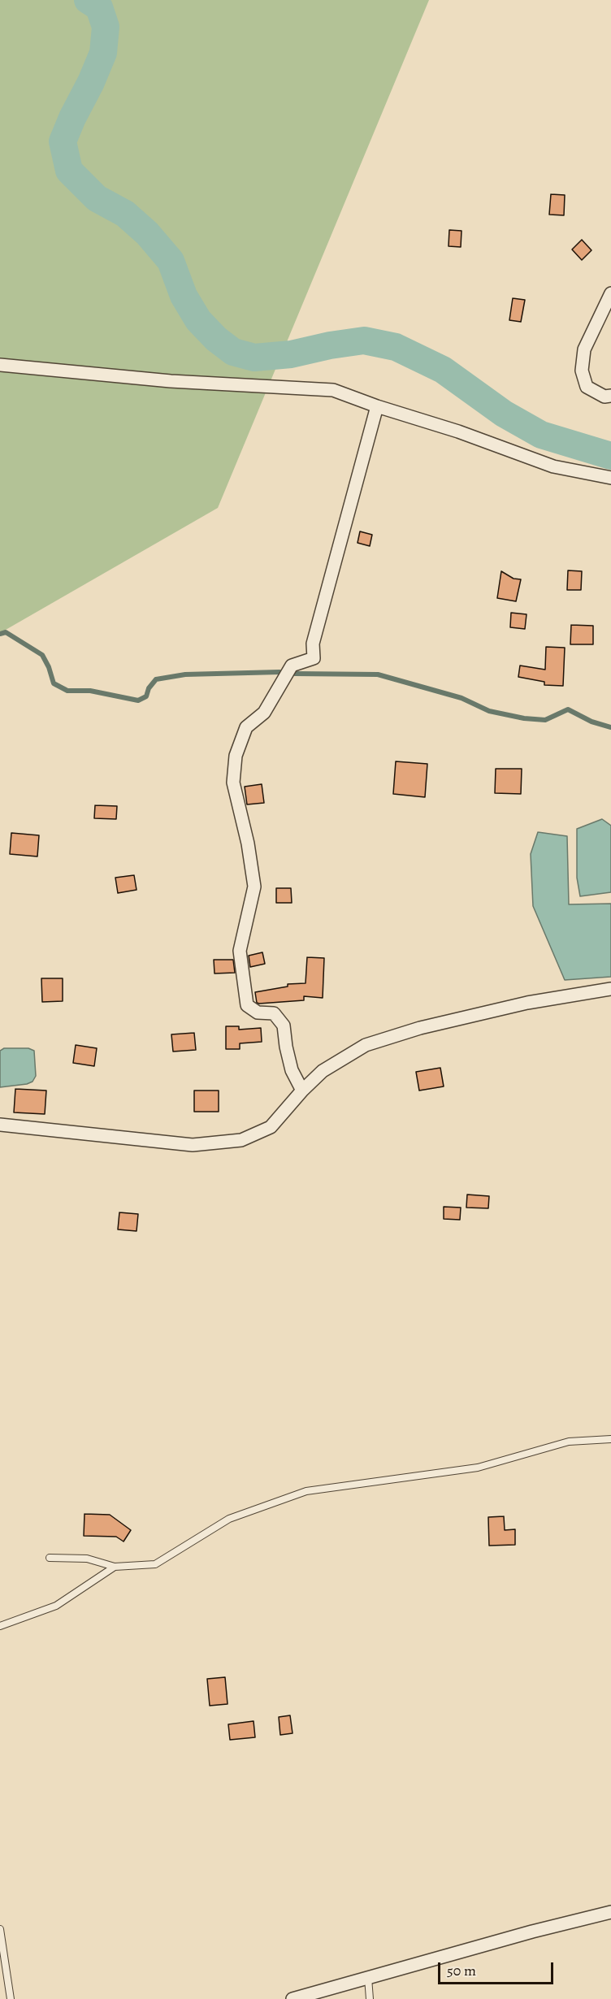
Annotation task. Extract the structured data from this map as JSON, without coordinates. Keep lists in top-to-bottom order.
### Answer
{
  "scale_bar": "50 m"
}
